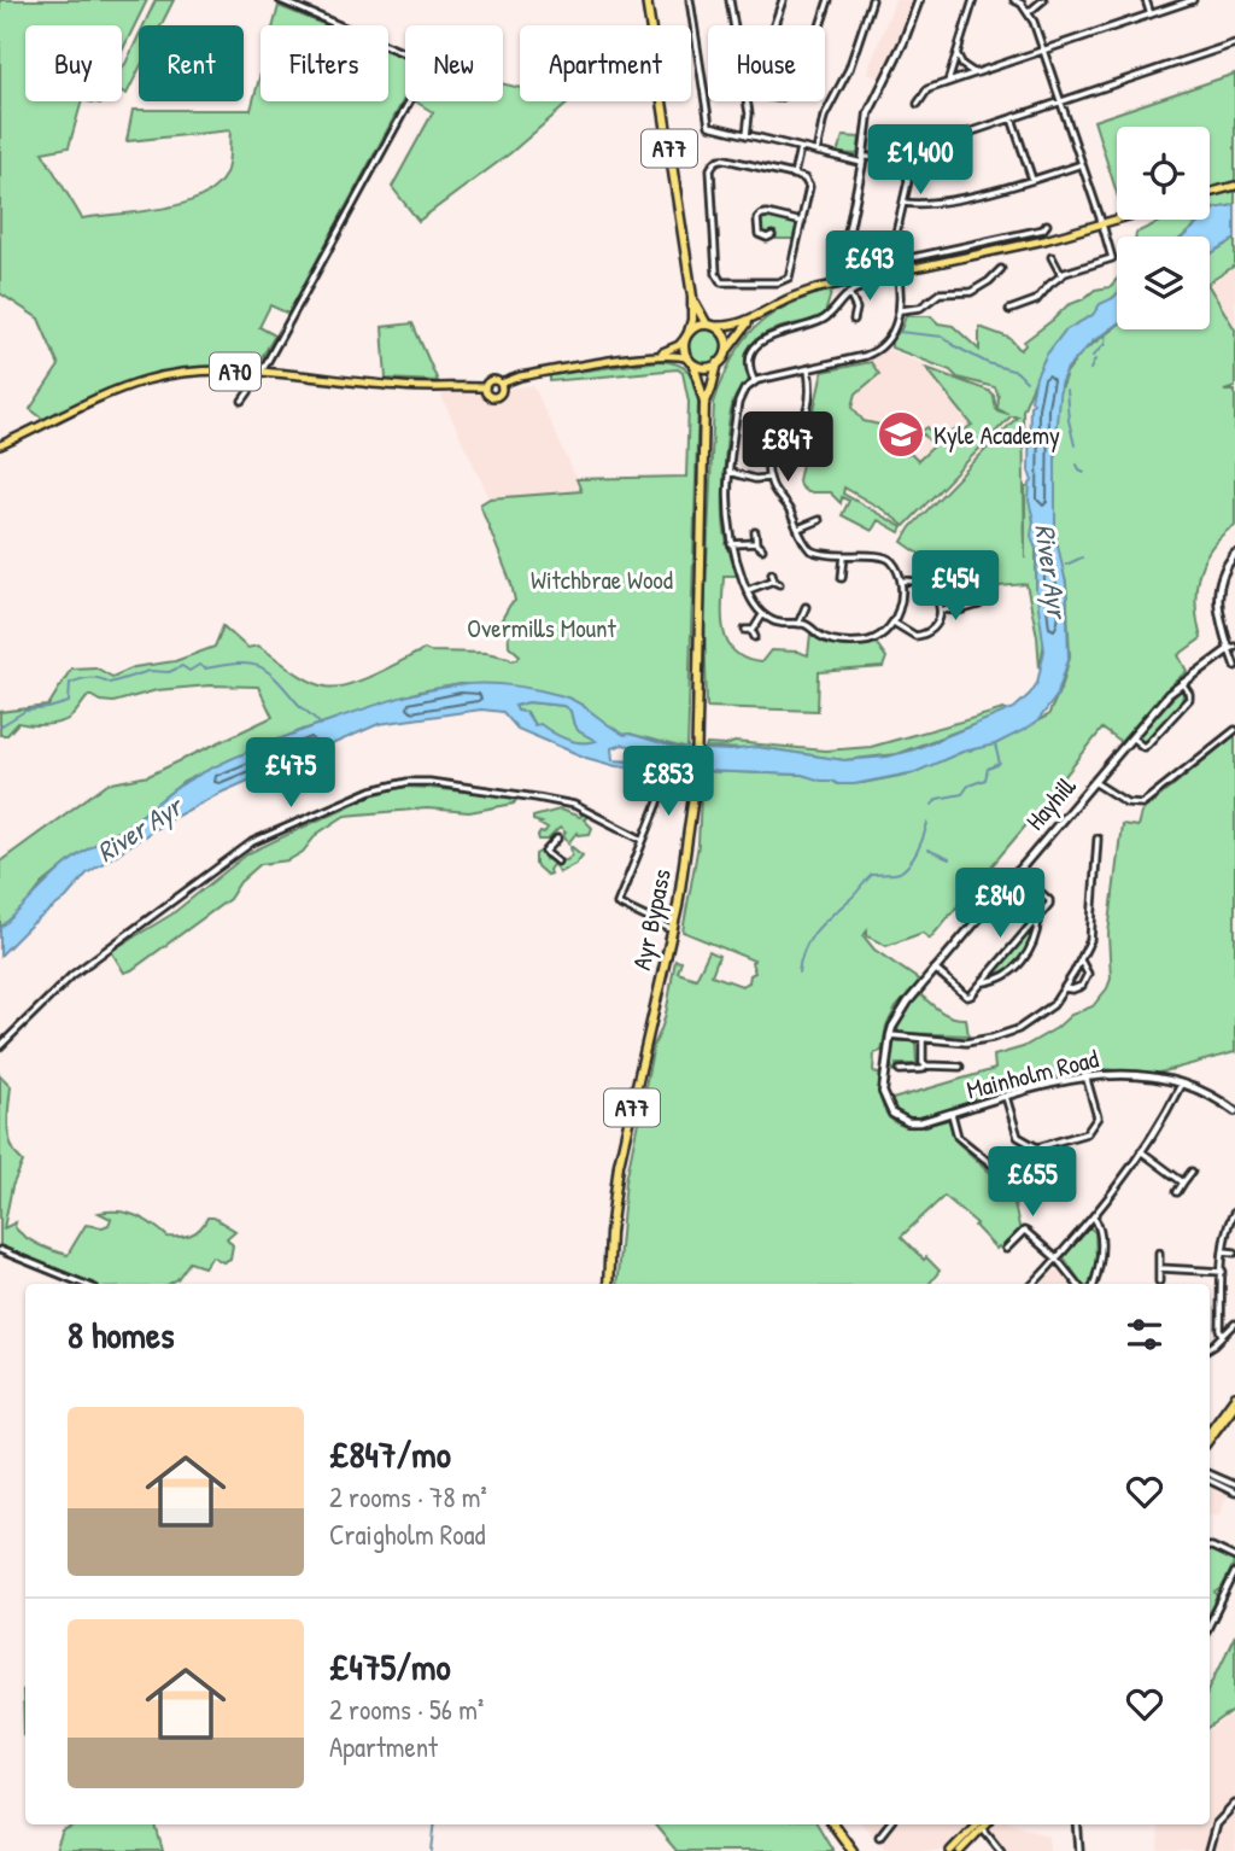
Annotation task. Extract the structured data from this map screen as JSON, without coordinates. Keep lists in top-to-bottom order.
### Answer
{
  "streets": {
    "highway": ["A77", "Ayr Bypass"],
    "main road": ["A70"],
    "street": ["Hayhill", "Mainholm Road"]
  },
  "crossings": [
    ["A77", "A70"],
    ["A77", "Ayr Bypass"],
    ["A70", "Ayr Bypass"],
    ["Hayhill", "Mainholm Road"]
  ],
  "water": ["River Ayr"],
  "parks": ["Witchbrae Wood", "Overmills Mount"],
  "places": {
    "school or university": ["Kyle Academy"]
  },
  "page": {
    "chip": [
      "Buy",
      "Rent",
      "Filters",
      "New",
      "Apartment",
      "House"
    ],
    "price": [
      "£1,400",
      "£693",
      "£847",
      "£454",
      "£475",
      "£853",
      "£840",
      "£655"
    ],
    "heading": "8 homes",
    "list": [
      {
        "name": "£847/mo",
        "note": "2 rooms · 78 m² · Craigholm Road"
      },
      {
        "name": "£475/mo",
        "note": "2 rooms · 56 m² · Apartment"
      }
    ]
  }
}
